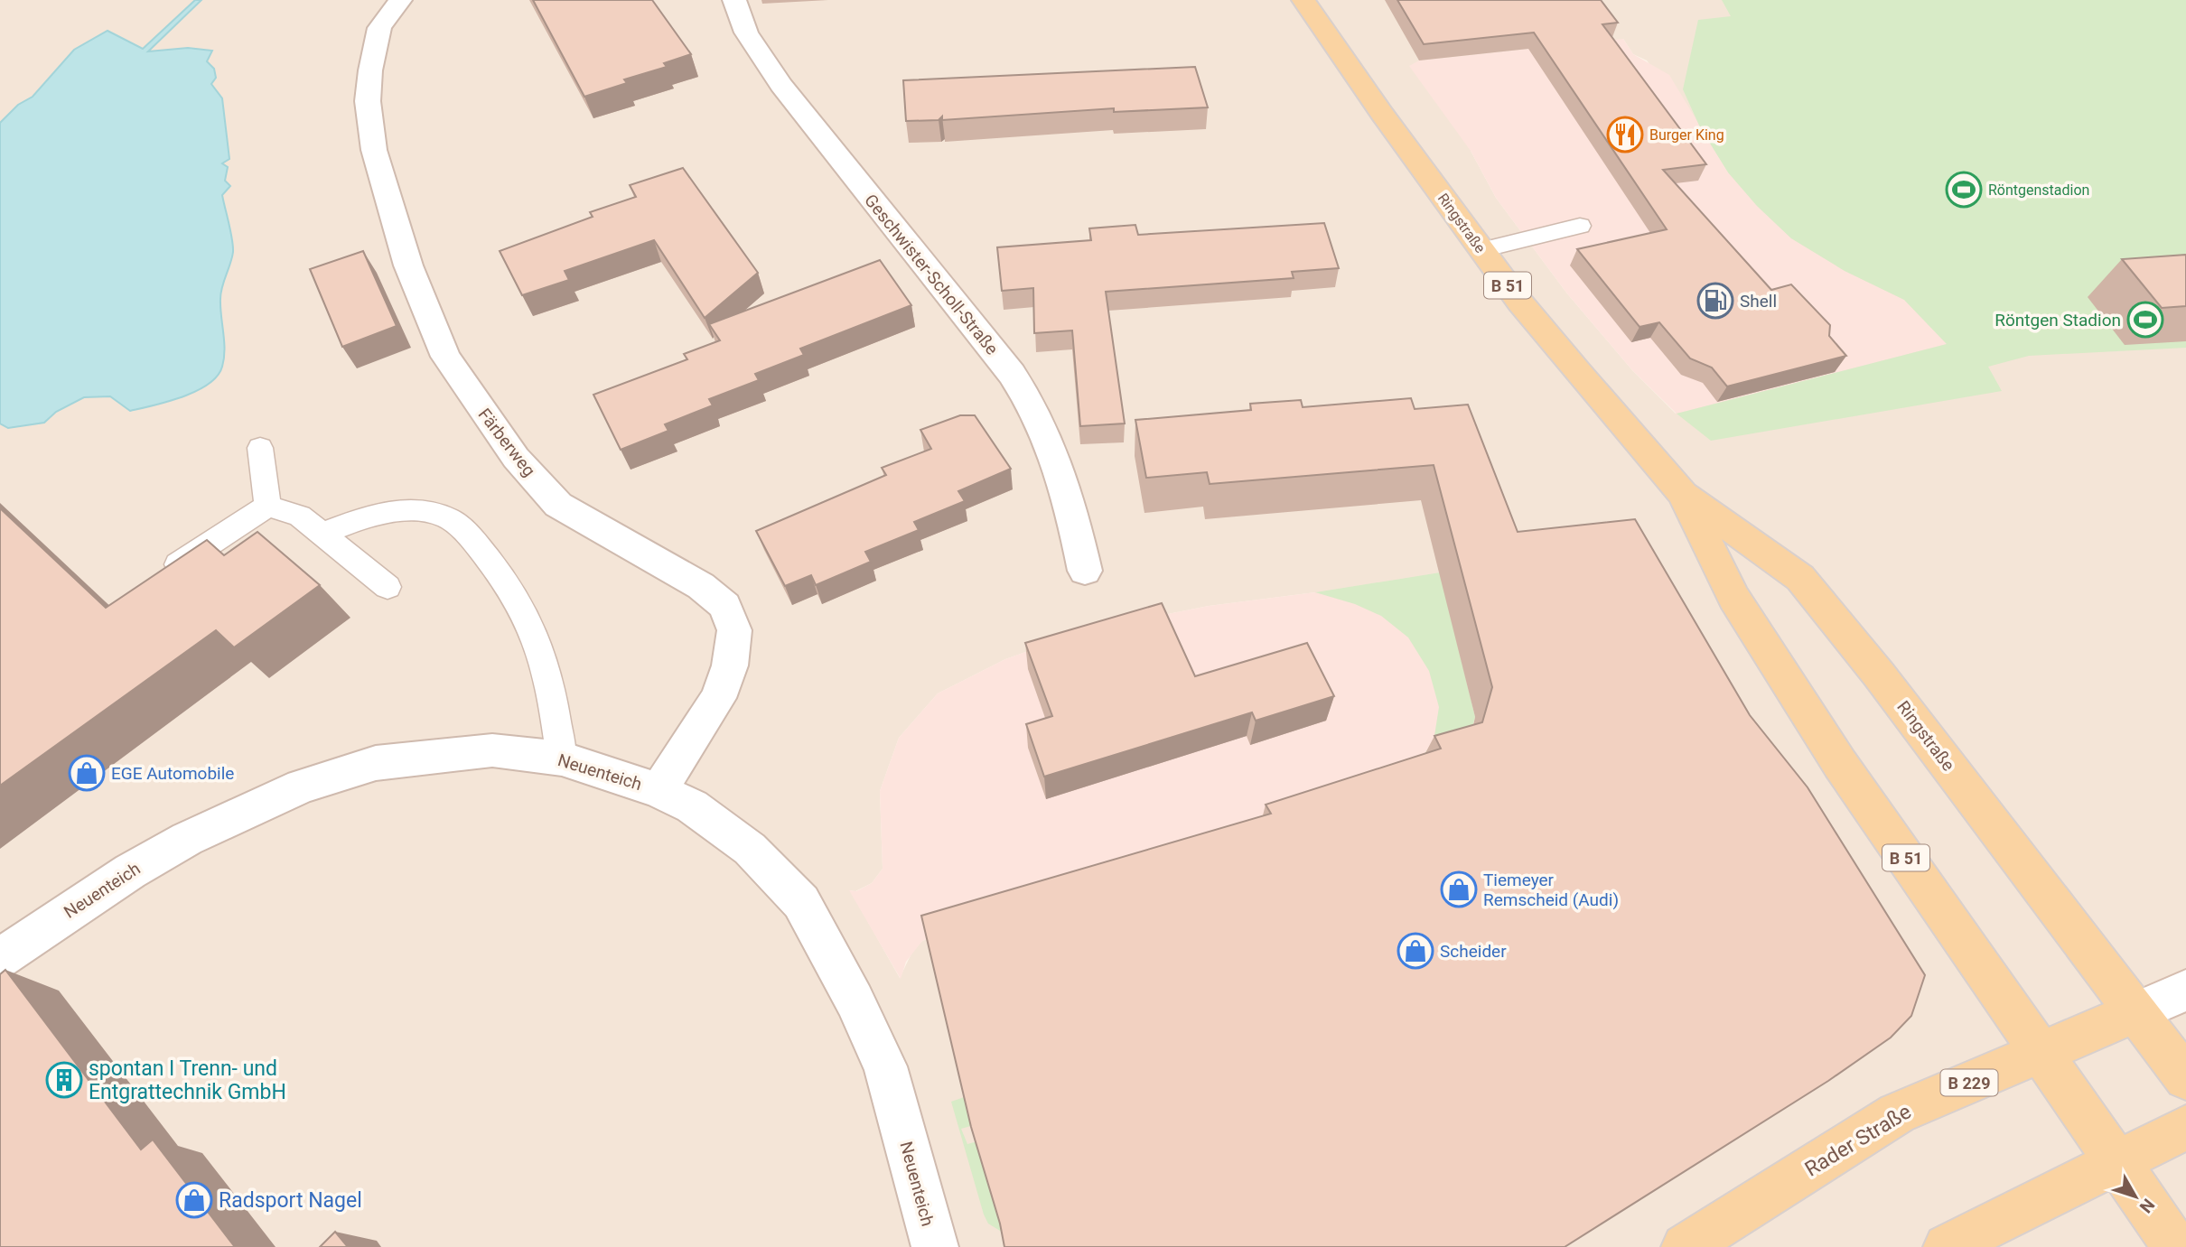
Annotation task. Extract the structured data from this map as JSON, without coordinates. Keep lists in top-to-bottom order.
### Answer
{
  "streets": {
    "main road": [
      "Ringstraße",
      "B 51",
      "B 229",
      "Rader Straße"
    ],
    "street": ["Geschwister-Scholl-Straße", "Färberweg", "Neuenteich"]
  },
  "crossings": [
    ["Ringstraße", "B 51"],
    ["Ringstraße", "B 229"],
    ["Ringstraße", "Rader Straße"],
    ["B 51", "B 229"],
    ["Färberweg", "Neuenteich"],
    ["B 229", "Rader Straße"]
  ],
  "places": {
    "restaurant": ["Burger King"],
    "sports": ["Röntgenstadion", "Röntgen Stadion"],
    "fuel station": ["Shell"],
    "shop": [
      "EGE Automobile",
      "Tiemeyer Remscheid (Audi)",
      "Scheider",
      "Radsport Nagel"
    ],
    "building": ["spontan I Trenn- und Entgrattechnik GmbH"]
  },
  "north": "bottom right"
}
